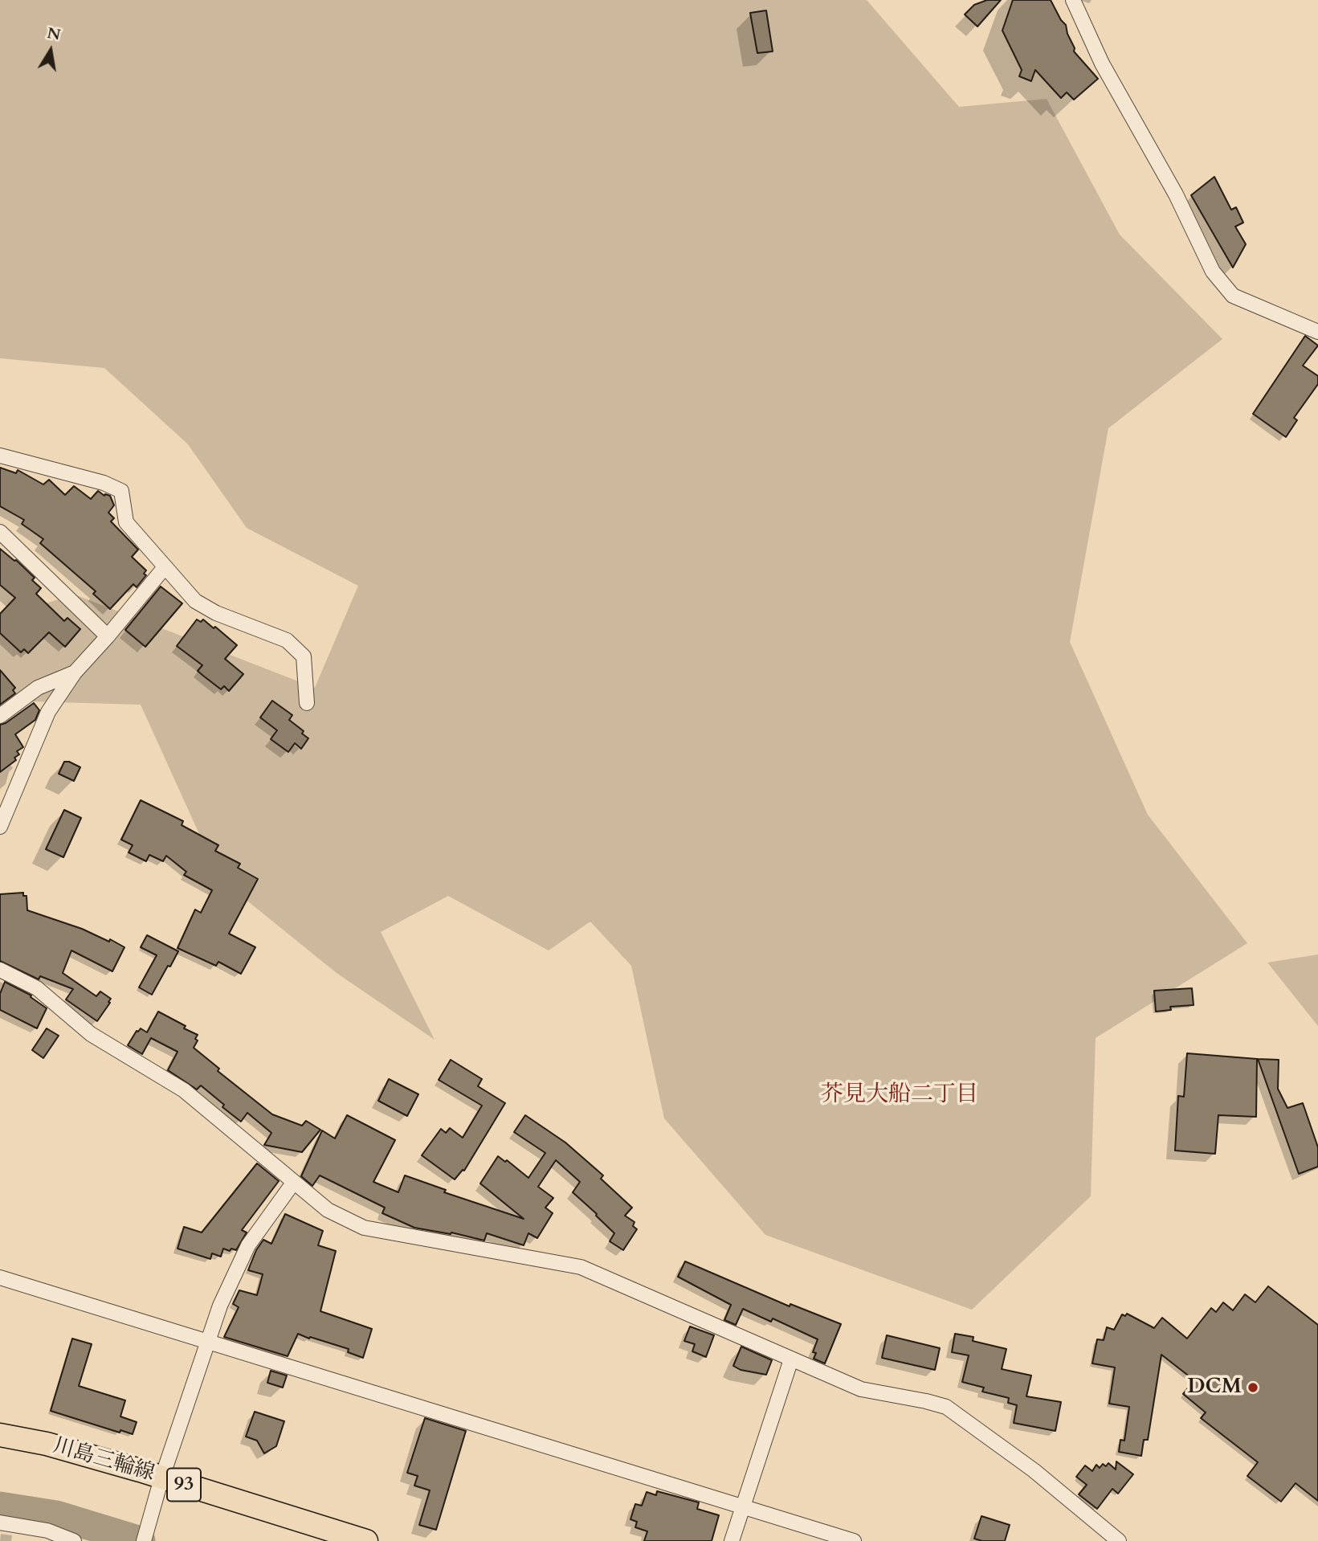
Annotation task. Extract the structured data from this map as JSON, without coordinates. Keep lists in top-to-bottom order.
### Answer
{
  "streets": {
    "main road": ["川島三輪線", "93"]
  },
  "districts": ["芥見大船二丁目"],
  "places": ["DCM"],
  "north": "top"
}
